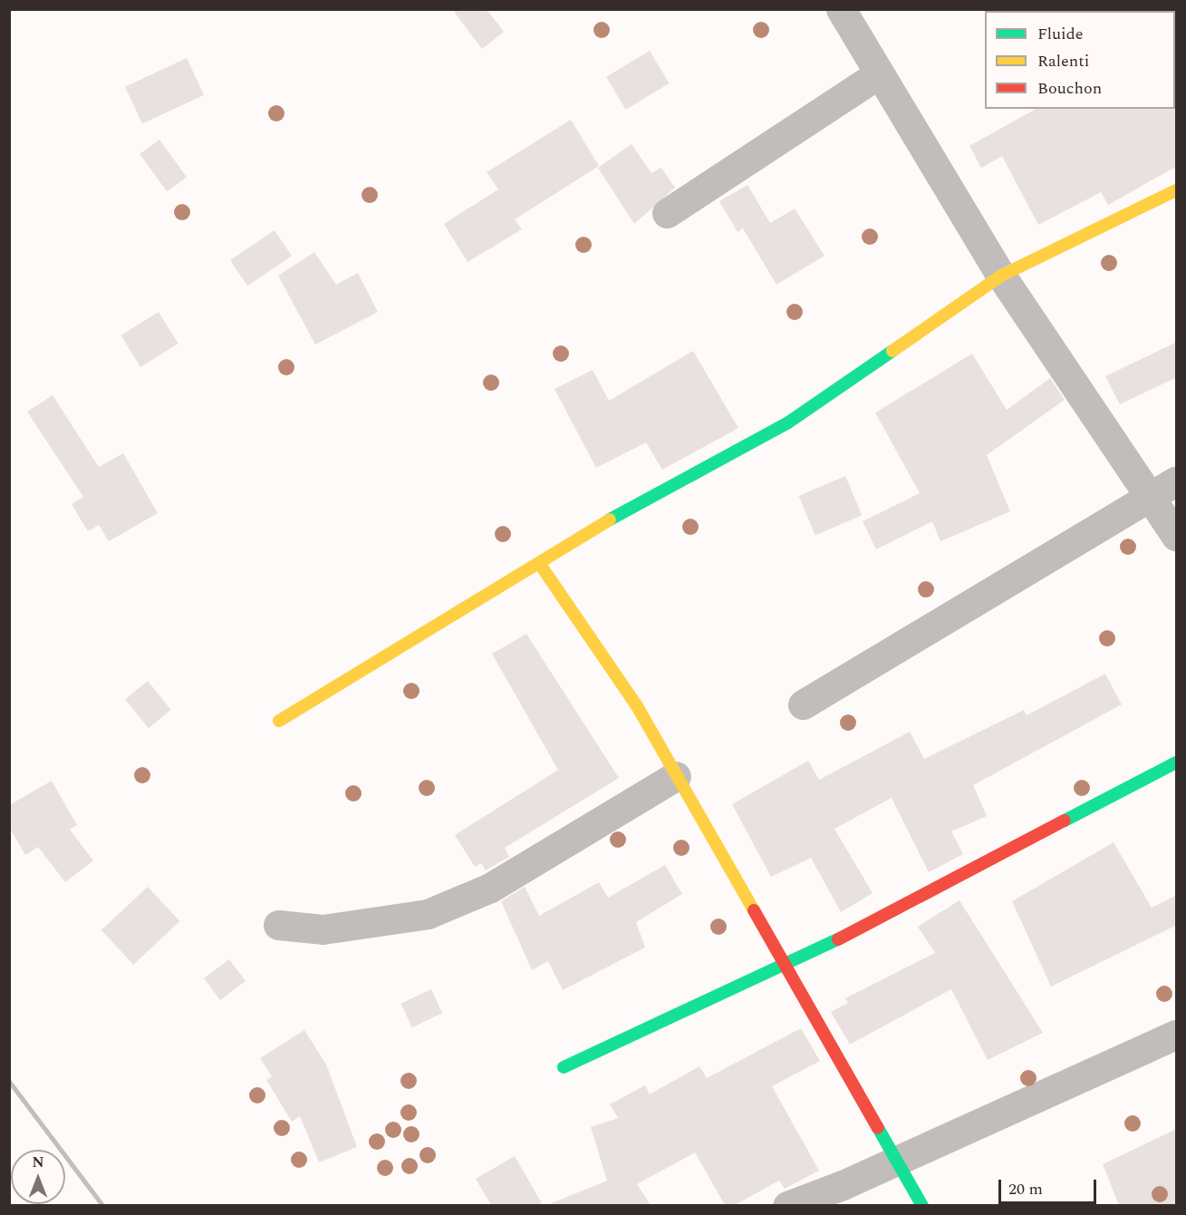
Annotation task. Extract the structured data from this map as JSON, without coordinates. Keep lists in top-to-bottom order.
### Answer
{
  "legend": ["Fluide", "Ralenti", "Bouchon"],
  "scale_bar": "20 m",
  "north": "top"
}
